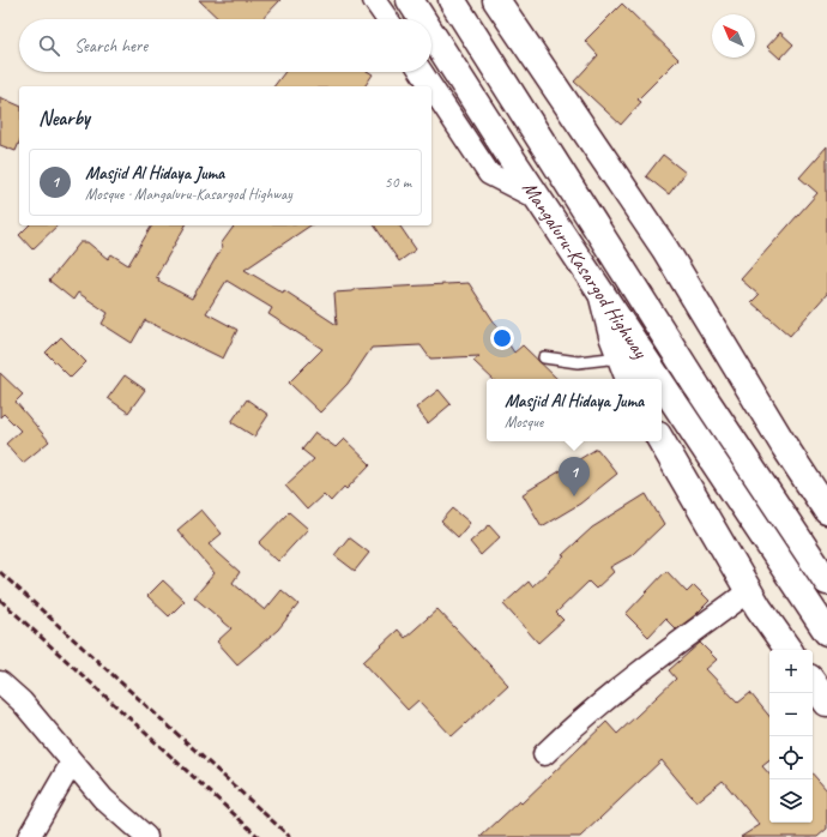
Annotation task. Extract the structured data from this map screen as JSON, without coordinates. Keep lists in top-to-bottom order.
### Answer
{
  "streets": {
    "main road": ["Mangaluru-Kasargod Highway"]
  },
  "north": "top left",
  "page": {
    "search": "Search here",
    "heading": "Nearby",
    "list": [
      {
        "mark": "1",
        "name": "Masjid Al Hidaya Juma",
        "note": "Mosque · Mangaluru-Kasargod Highway",
        "value": "50 m"
      }
    ],
    "popup": ["Masjid Al Hidaya Juma", "Mosque"],
    "pins": "1",
    "map_buttons": ["+", "−"]
  }
}
